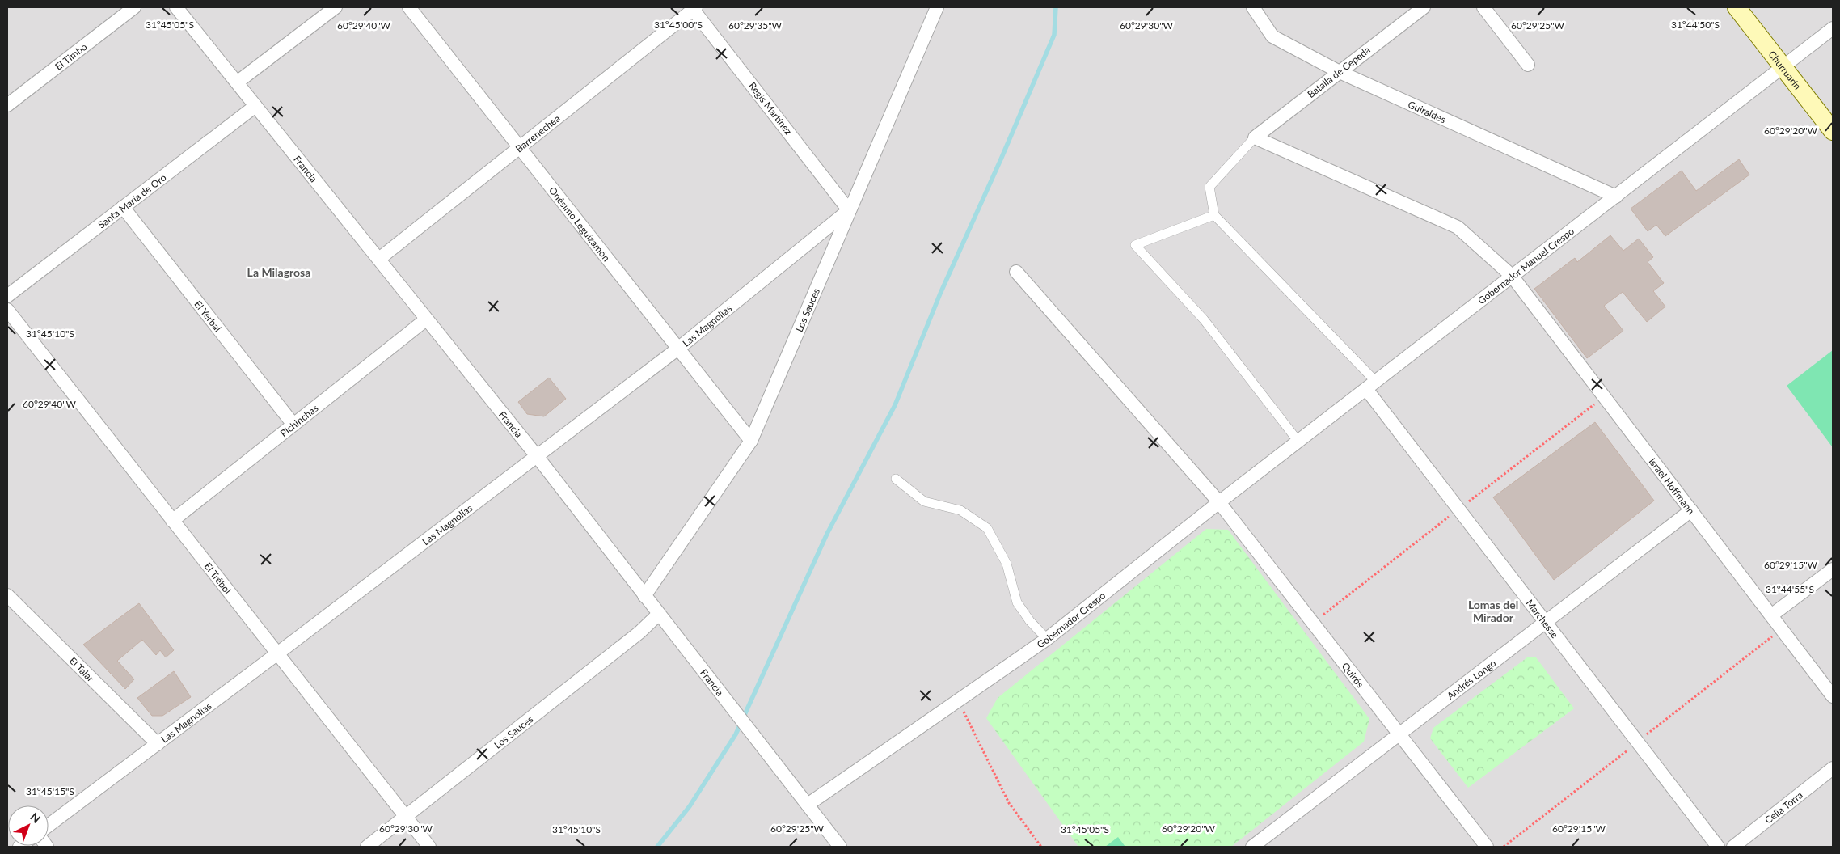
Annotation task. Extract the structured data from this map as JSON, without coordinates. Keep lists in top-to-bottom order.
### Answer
{
  "streets": {
    "main road": ["Churruarín"],
    "street": [
      "El Timbó",
      "Batalla de Cepeda",
      "Regis Martínez",
      "Guiraldes",
      "Barrenechea",
      "Francia",
      "Santa María de Oro",
      "Onésimo Leguizamón",
      "Gobernador Manuel Crespo",
      "Los Sauces",
      "El Yerbal",
      "Las Magnolias",
      "Pichinchas",
      "Israel Hoffmann",
      "El Trébol",
      "Marchesse",
      "Gobernador Crespo",
      "El Talar",
      "Quirós",
      "Andrés Longo",
      "Celia Torra"
    ]
  },
  "crossings": [
    ["Churruarín", "Gobernador Manuel Crespo"],
    ["Batalla de Cepeda", "Guiraldes"],
    ["Batalla de Cepeda", "Israel Hoffmann"],
    ["Regis Martínez", "Barrenechea"],
    ["Regis Martínez", "Los Sauces"],
    ["Regis Martínez", "Las Magnolias"],
    ["Guiraldes", "Gobernador Manuel Crespo"],
    ["Barrenechea", "Francia"],
    ["Barrenechea", "Onésimo Leguizamón"],
    ["Francia", "Santa María de Oro"],
    ["Francia", "Los Sauces"],
    ["Francia", "Las Magnolias"],
    ["Francia", "Pichinchas"],
    ["Francia", "Gobernador Crespo"],
    ["Santa María de Oro", "El Yerbal"],
    ["Onésimo Leguizamón", "Los Sauces"],
    ["Onésimo Leguizamón", "Las Magnolias"],
    ["Gobernador Manuel Crespo", "Israel Hoffmann"],
    ["Gobernador Manuel Crespo", "Marchesse"],
    ["Gobernador Manuel Crespo", "Gobernador Crespo"],
    ["Gobernador Manuel Crespo", "Quirós"],
    ["Los Sauces", "Las Magnolias"],
    ["Los Sauces", "El Trébol"],
    ["El Yerbal", "Pichinchas"],
    ["Las Magnolias", "El Trébol"],
    ["Las Magnolias", "El Talar"],
    ["Pichinchas", "El Trébol"],
    ["Israel Hoffmann", "Andrés Longo"],
    ["Marchesse", "Andrés Longo"],
    ["Gobernador Crespo", "Quirós"],
    ["Quirós", "Andrés Longo"]
  ],
  "districts": ["La Milagrosa", "Lomas del Mirador"],
  "north": "top right",
  "coordinates": [
    "31°45'05\"S",
    "31°45'00\"S",
    "31°44'50\"S",
    "60°29'40\"W",
    "60°29'35\"W",
    "60°29'25\"W",
    "60°29'30\"W",
    "60°29'20\"W",
    "31°45'10\"S",
    "60°29'15\"W",
    "31°44'55\"S",
    "31°45'15\"S"
  ]
}
